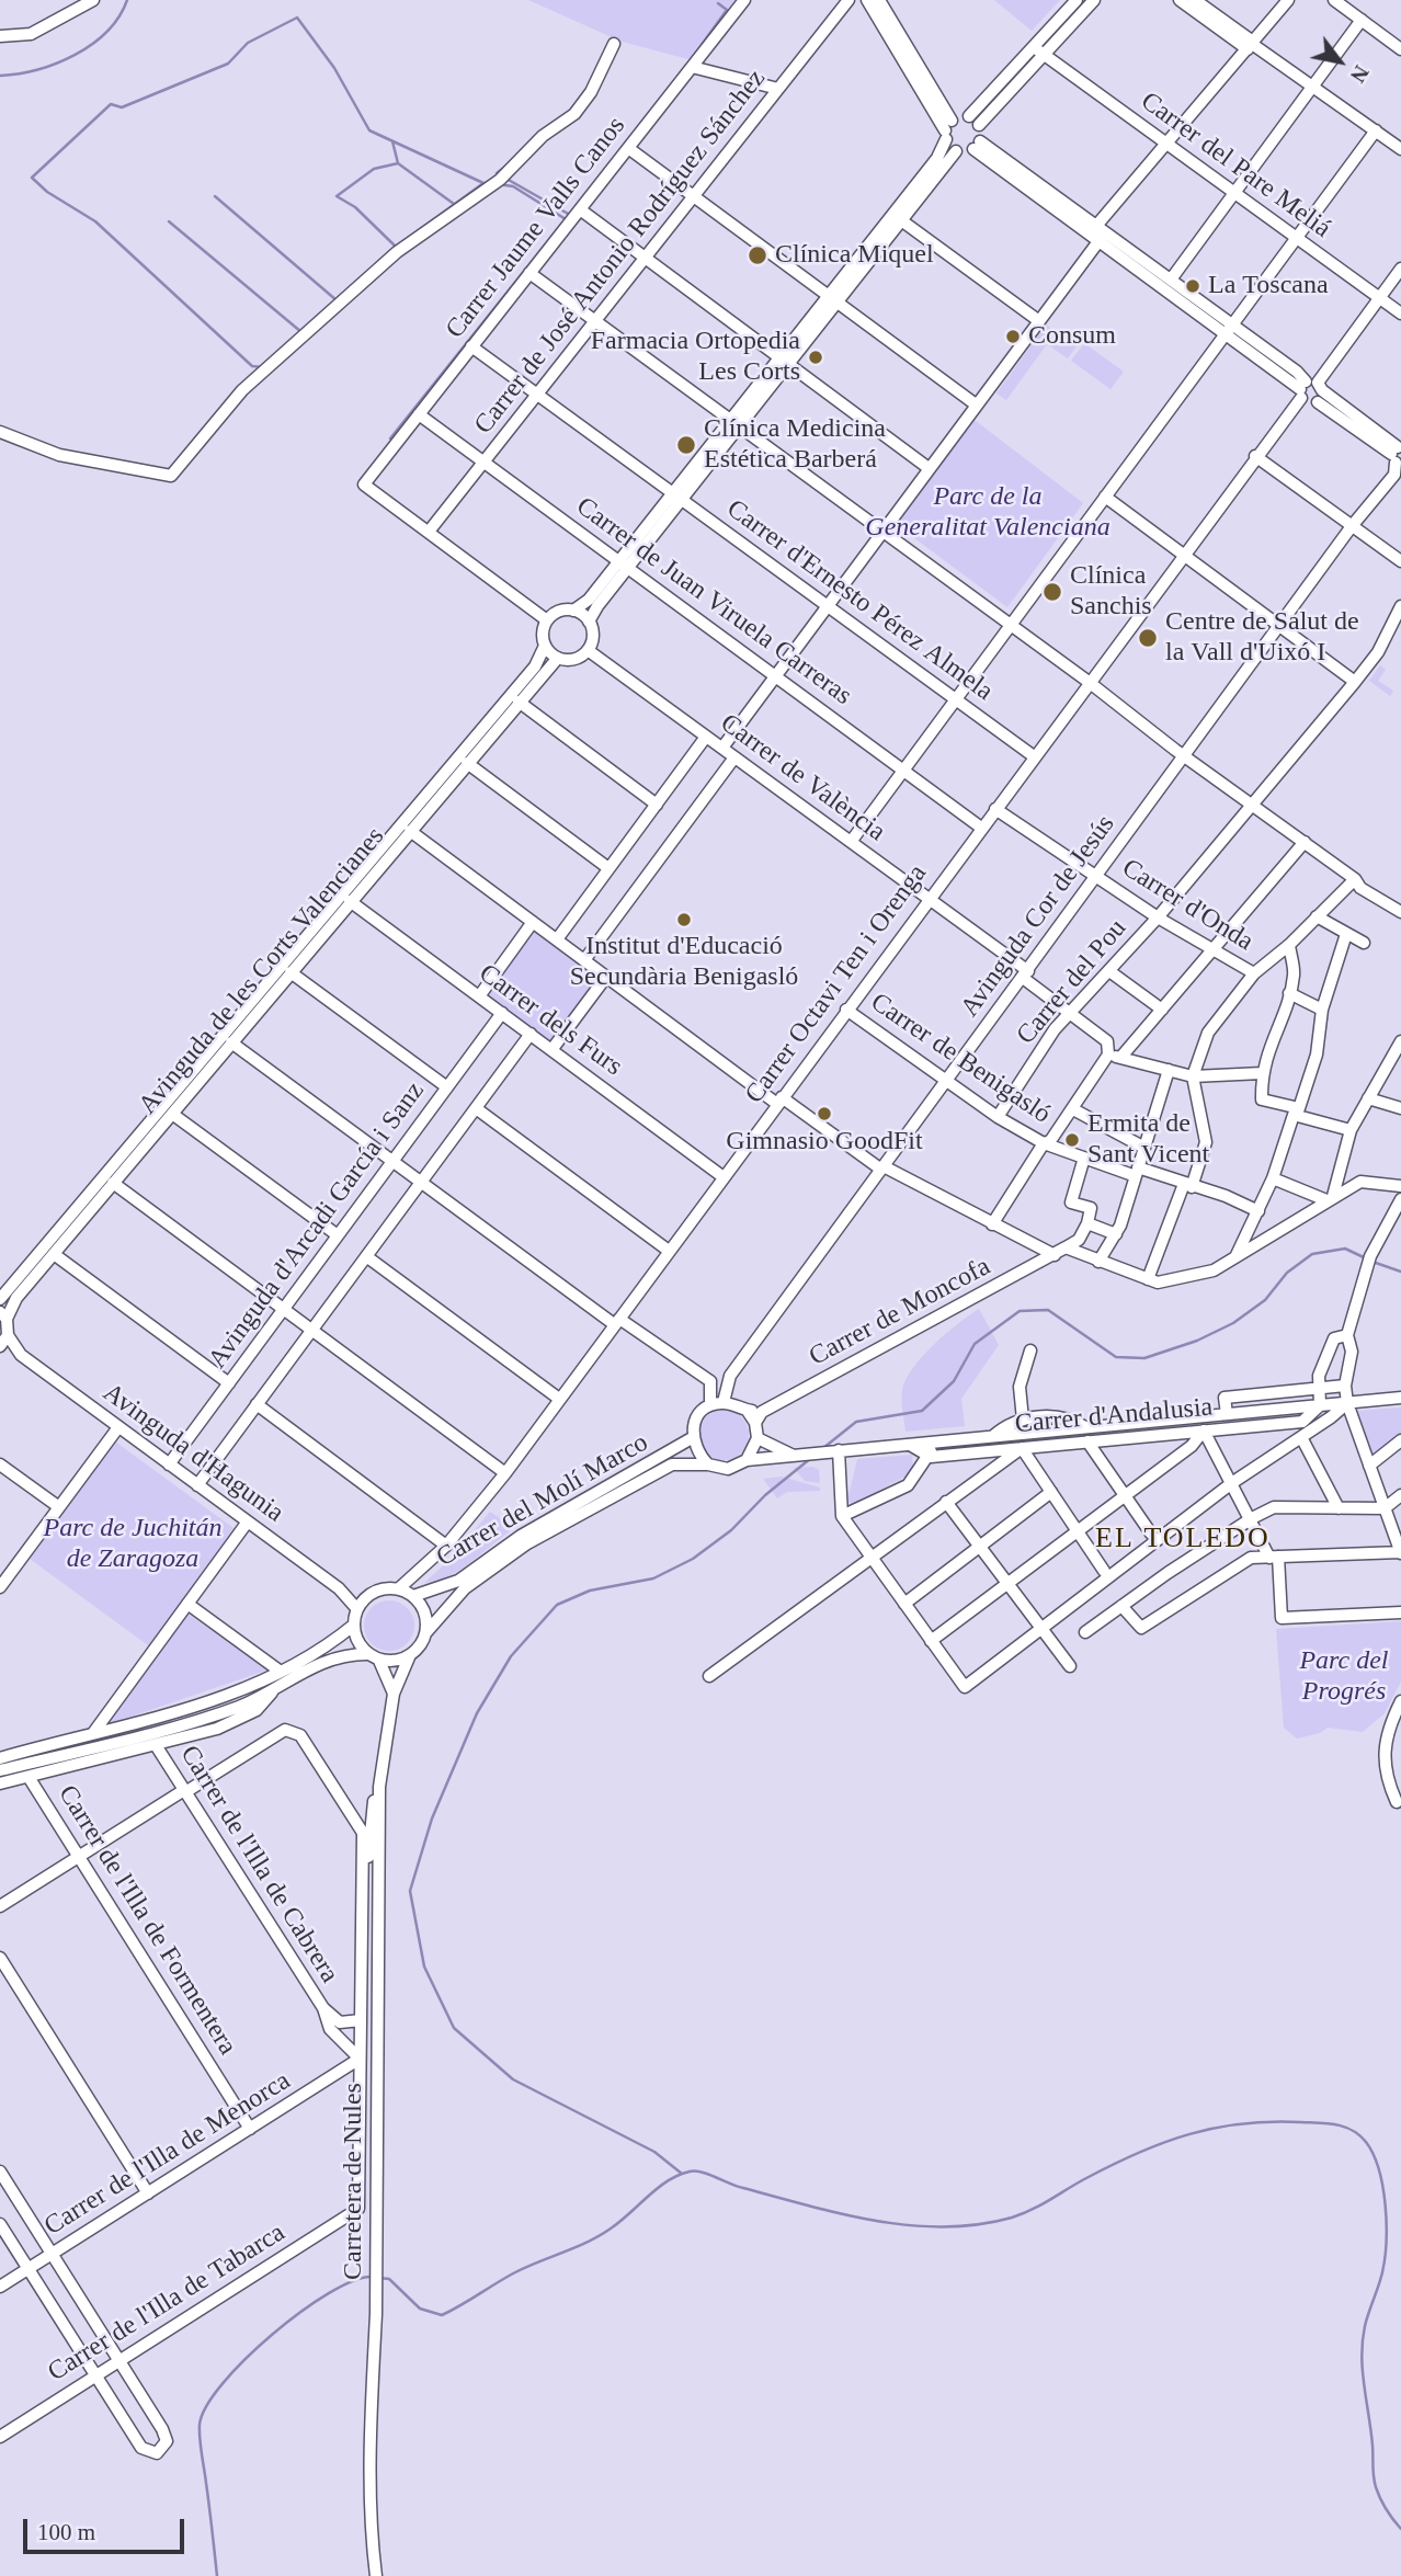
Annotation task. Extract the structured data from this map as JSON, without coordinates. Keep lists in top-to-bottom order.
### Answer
{
  "streets": {
    "street": [
      "Carrer del Pare Meliá",
      "Carrer Jaume Valls Canos",
      "Carrer de José Antonio Rodríguez Sánchez",
      "Carrer d'Ernesto Pérez Almela",
      "Carrer de Juan Viruela Carreras",
      "Carrer de València",
      "Carrer d'Onda",
      "Avinguda Cor de Jesús",
      "Avinguda de les Corts Valencianes",
      "Carrer del Pou",
      "Carrer Octavi Ten i Orenga",
      "Carrer dels Furs",
      "Carrer de Benigasló",
      "Avinguda d'Arcadi García i Sanz",
      "Carrer de Moncofa",
      "Carrer d'Andalusia",
      "Avinguda d'Hagunia",
      "Carrer del Molí Marco",
      "Carrer de l'Illa de Cabrera",
      "Carrer de l'Illa de Formentera",
      "Carrer de l'Illa de Menorca",
      "Carretera de Nules",
      "Carrer de l'Illa de Tabarca"
    ]
  },
  "crossings": [
    ["Carrer del Pare Meliá", "Carrer Octavi Ten i Orenga"],
    ["Carrer Jaume Valls Canos", "Carrer de José Antonio Rodríguez Sánchez"],
    ["Carrer Jaume Valls Canos", "Carrer d'Ernesto Pérez Almela"],
    ["Carrer Jaume Valls Canos", "Carrer de Juan Viruela Carreras"],
    ["Carrer de José Antonio Rodríguez Sánchez", "Carrer d'Ernesto Pérez Almela"],
    ["Carrer de José Antonio Rodríguez Sánchez", "Carrer de Juan Viruela Carreras"],
    ["Carrer d'Ernesto Pérez Almela", "Carrer Octavi Ten i Orenga"],
    ["Carrer de Juan Viruela Carreras", "Carrer Octavi Ten i Orenga"],
    ["Carrer de València", "Avinguda Cor de Jesús"],
    ["Carrer de València", "Avinguda de les Corts Valencianes"],
    ["Carrer de València", "Carrer del Pou"],
    ["Carrer de València", "Carrer Octavi Ten i Orenga"],
    ["Carrer d'Onda", "Avinguda Cor de Jesús"],
    ["Carrer d'Onda", "Carrer del Pou"],
    ["Carrer d'Onda", "Carrer Octavi Ten i Orenga"],
    ["Avinguda Cor de Jesús", "Carrer de Benigasló"],
    ["Avinguda Cor de Jesús", "Carrer d'Andalusia"],
    ["Avinguda Cor de Jesús", "Carrer del Molí Marco"],
    ["Avinguda de les Corts Valencianes", "Carrer dels Furs"],
    ["Carrer del Pou", "Carrer de Benigasló"],
    ["Carrer Octavi Ten i Orenga", "Carrer dels Furs"],
    ["Carrer Octavi Ten i Orenga", "Carrer de Benigasló"],
    ["Carrer Octavi Ten i Orenga", "Avinguda d'Hagunia"],
    ["Carrer Octavi Ten i Orenga", "Carrer del Molí Marco"],
    ["Carrer Octavi Ten i Orenga", "Carretera de Nules"],
    ["Carrer dels Furs", "Avinguda d'Arcadi García i Sanz"],
    ["Avinguda d'Arcadi García i Sanz", "Avinguda d'Hagunia"],
    ["Carrer d'Andalusia", "Carrer del Molí Marco"],
    ["Avinguda d'Hagunia", "Carrer del Molí Marco"],
    ["Avinguda d'Hagunia", "Carretera de Nules"],
    ["Carrer del Molí Marco", "Carretera de Nules"],
    ["Carrer de l'Illa de Cabrera", "Carrer de l'Illa de Menorca"],
    ["Carrer de l'Illa de Cabrera", "Carretera de Nules"],
    ["Carrer de l'Illa de Formentera", "Carrer de l'Illa de Menorca"],
    ["Carrer de l'Illa de Menorca", "Carretera de Nules"],
    ["Carretera de Nules", "Carrer de l'Illa de Tabarca"]
  ],
  "districts": ["EL TOLEDO"],
  "parks": ["Parc de la Generalitat Valenciana", "Parc de Juchitán de Zaragoza", "Parc del Progrés"],
  "places": [
    "Clínica Miquel",
    "La Toscana",
    "Consum",
    "Farmacia Ortopedia Les Corts",
    "Clínica Medicina Estética Barberá",
    "Clínica Sanchis",
    "Centre de Salut de la Vall d'Uixó I",
    "Institut d'Educació Secundària Benigasló",
    "Gimnasio GoodFit",
    "Ermita de Sant Vicent"
  ],
  "scale_bar": "100 m",
  "north": "bottom right"
}
